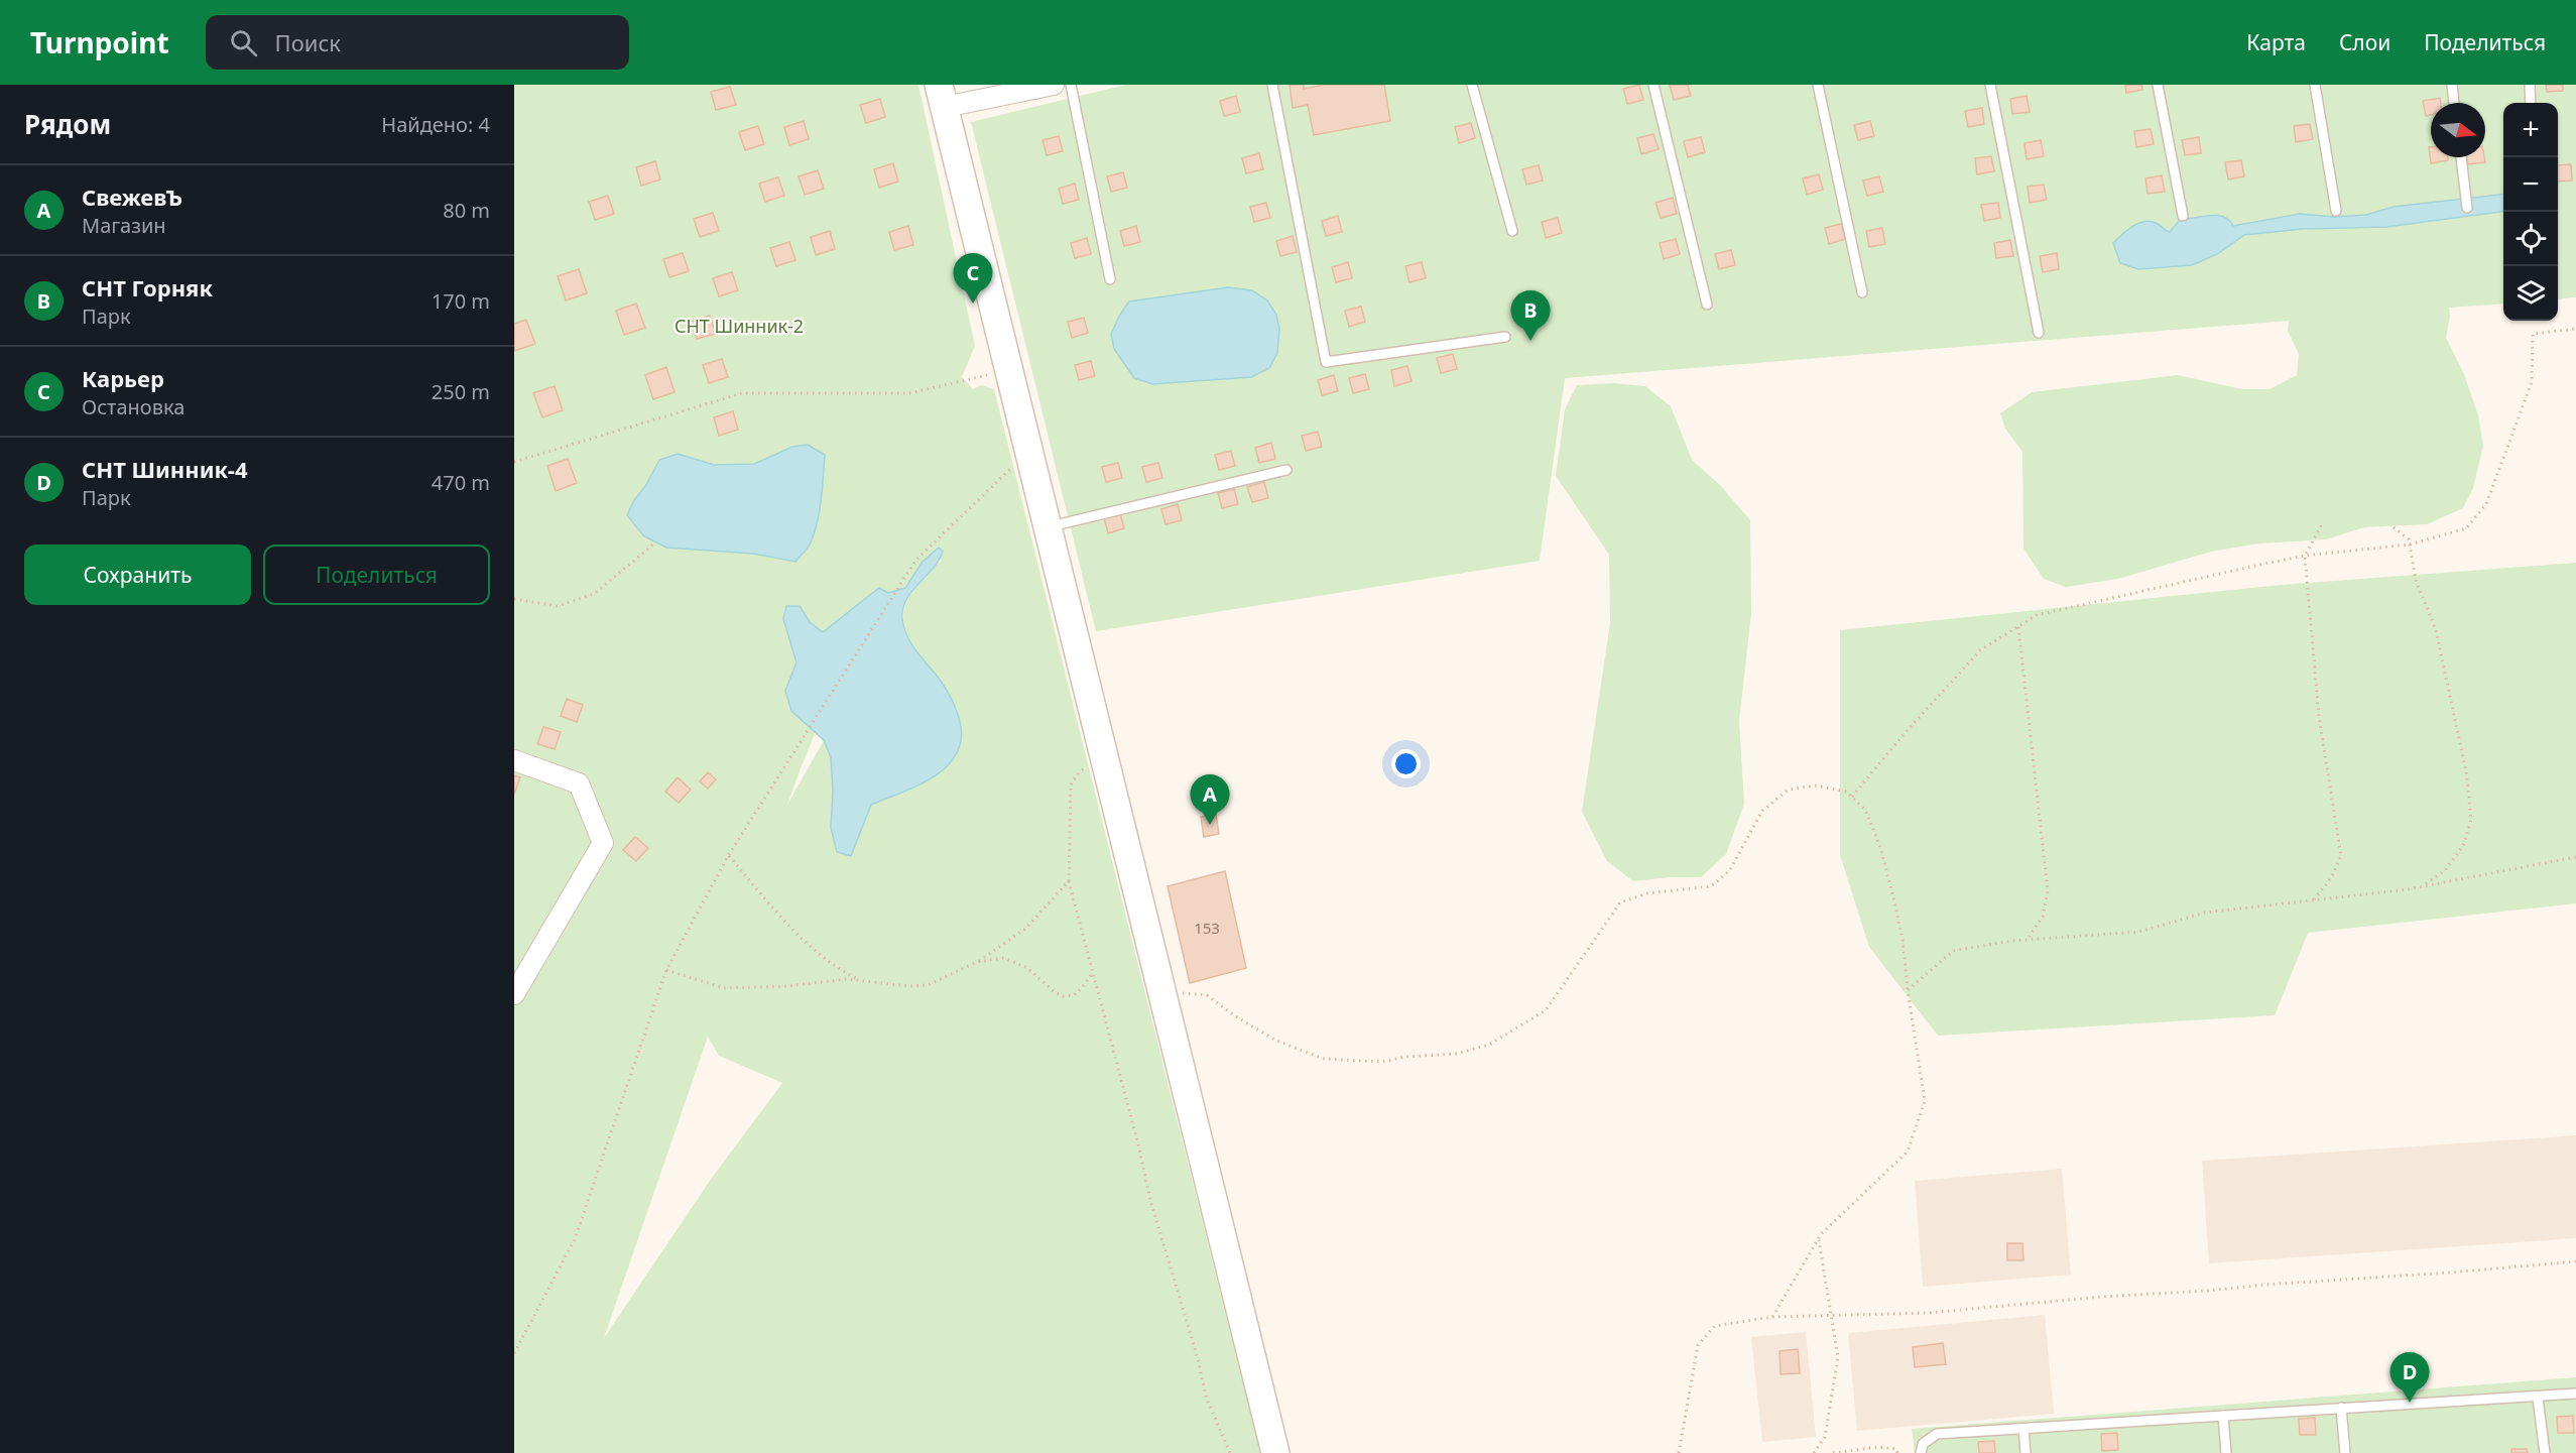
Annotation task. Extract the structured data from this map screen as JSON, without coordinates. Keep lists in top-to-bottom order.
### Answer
{
  "parks": ["СНТ Шинник-2"],
  "house_numbers": ["153"],
  "north": "right",
  "page": {
    "header": "Turnpoint",
    "search": "Поиск",
    "nav": ["Карта", "Слои", "Поделиться"],
    "heading": ["Рядом", "Найдено: 4"],
    "map_buttons": ["+", "−"],
    "list": [
      {
        "mark": "A",
        "name": "СвежевЪ",
        "note": "Магазин",
        "value": "80 m"
      },
      {
        "mark": "B",
        "name": "СНТ Горняк",
        "note": "Парк",
        "value": "170 m"
      },
      {
        "mark": "C",
        "name": "Карьер",
        "note": "Остановка",
        "value": "250 m"
      },
      {
        "mark": "D",
        "name": "СНТ Шинник-4",
        "note": "Парк",
        "value": "470 m"
      }
    ],
    "pins": [
      "C",
      "B",
      "A",
      "D"
    ],
    "buttons": ["Сохранить", "Поделиться"]
  }
}
